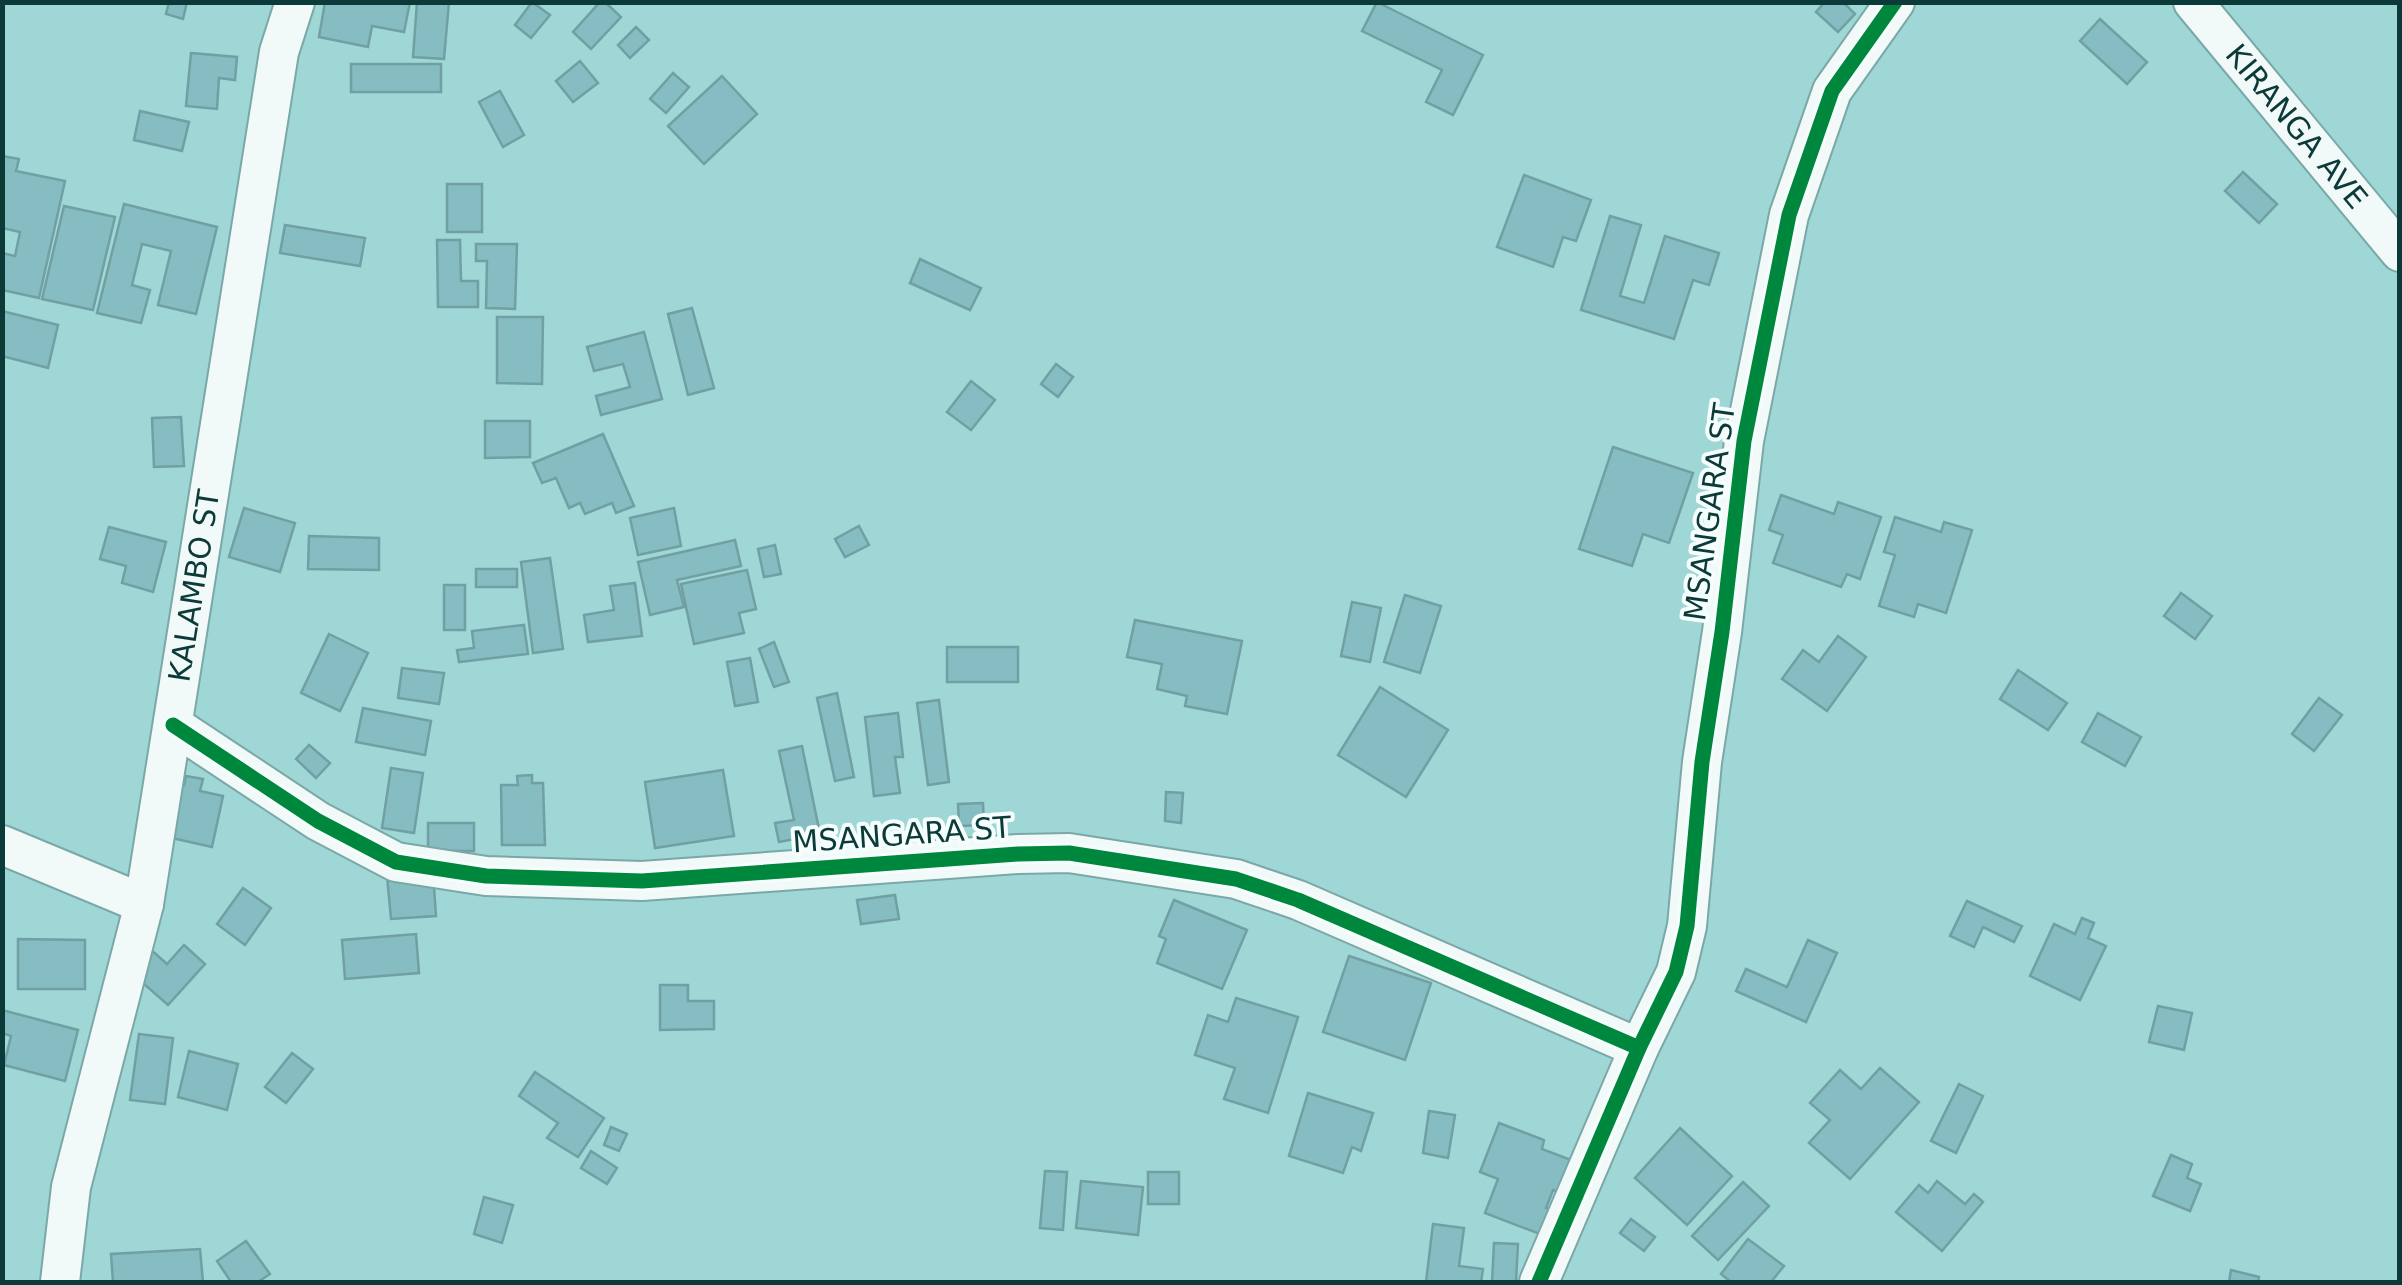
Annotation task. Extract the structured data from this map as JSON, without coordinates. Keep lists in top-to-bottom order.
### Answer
{
  "streets": {
    "street": ["KIRANGA AVE", "MSANGARA ST", "KALAMBO ST"]
  },
  "crossings": [
    ["MSANGARA ST", "KALAMBO ST"]
  ]
}
